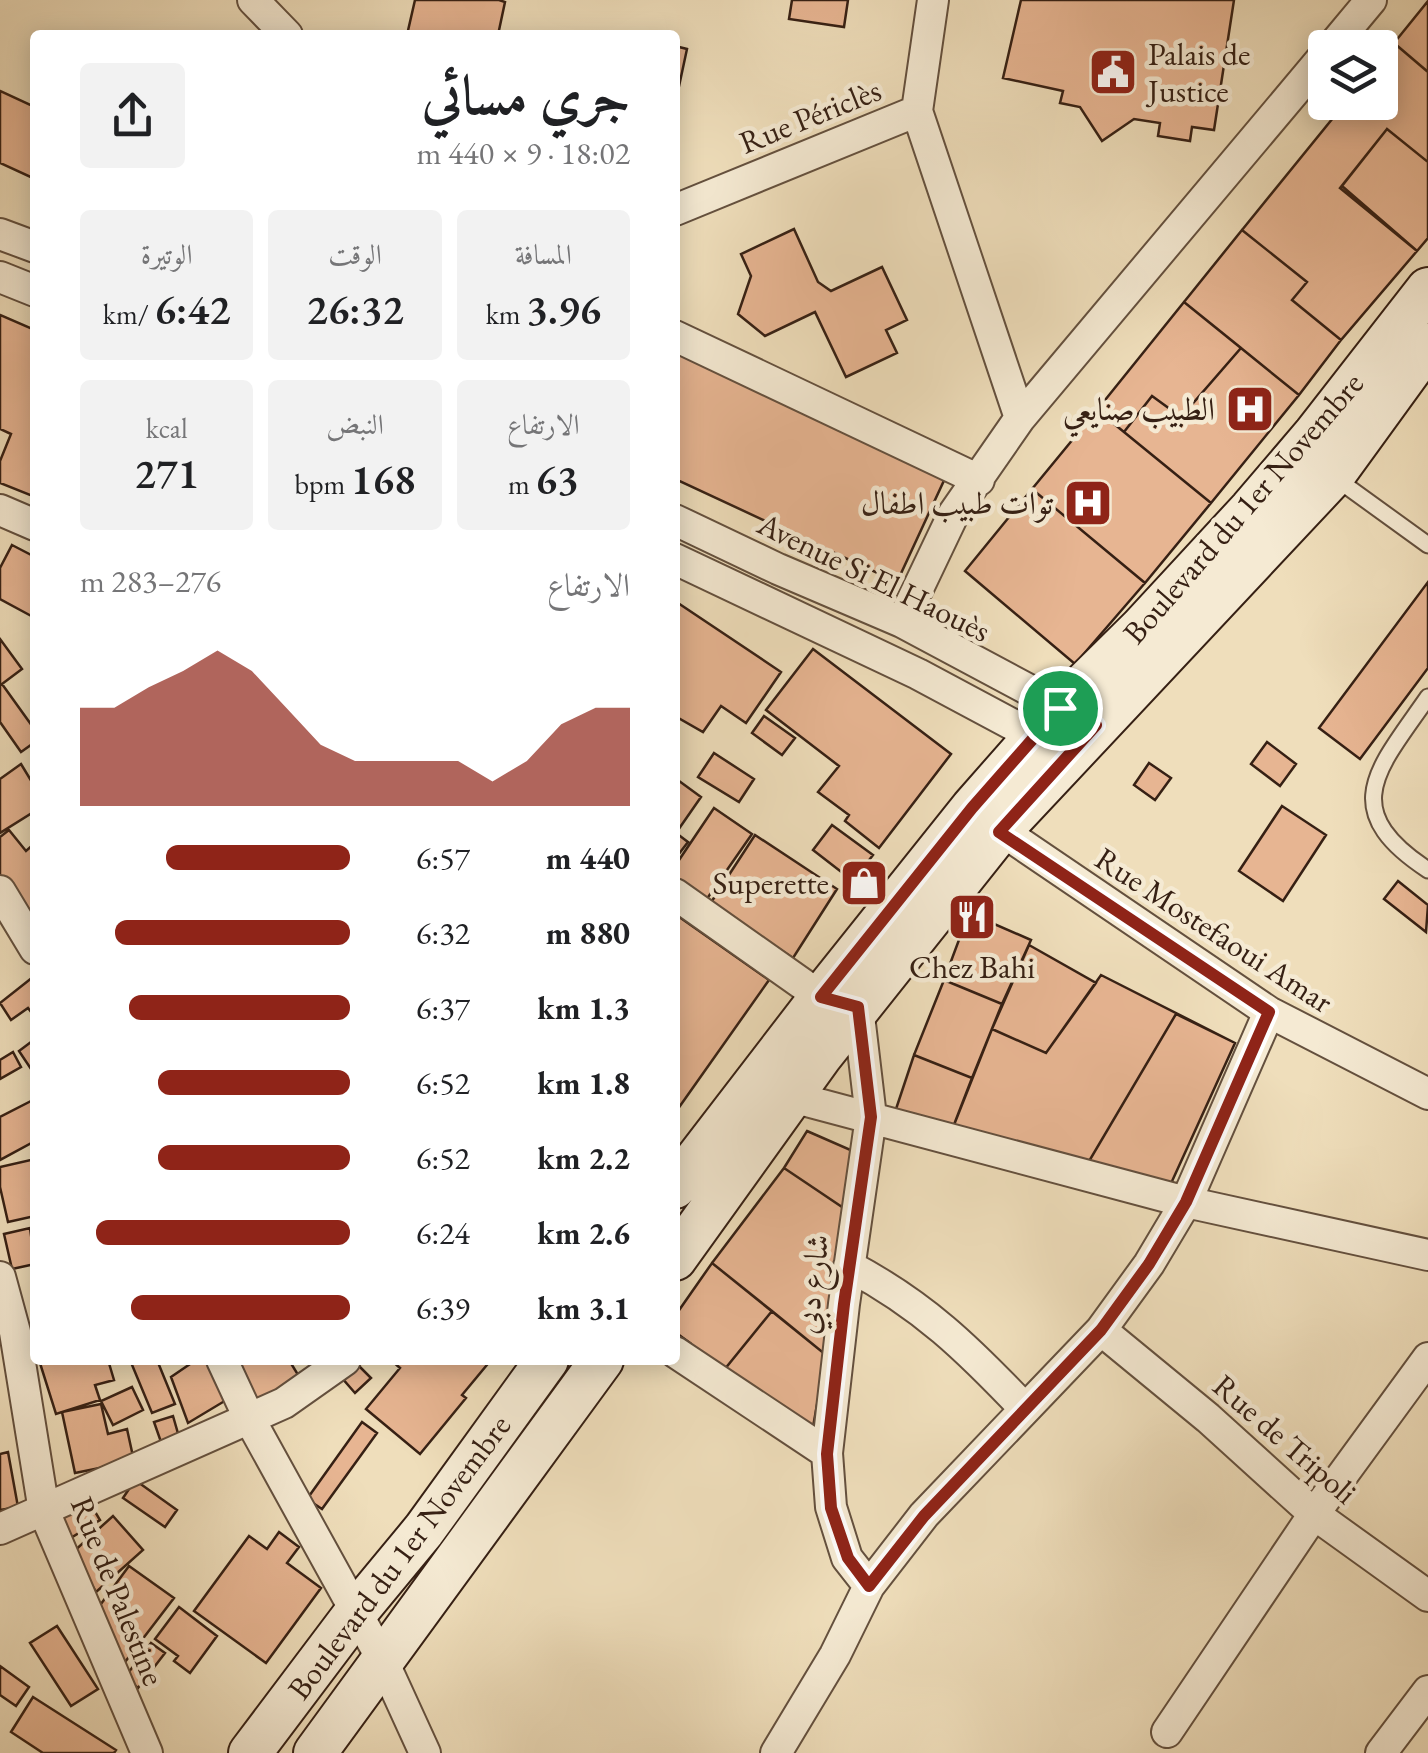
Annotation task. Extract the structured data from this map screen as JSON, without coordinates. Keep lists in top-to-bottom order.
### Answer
{
  "streets": {
    "main road": ["Boulevard du 1er Novembre"],
    "street": [
      "Rue Périclès",
      "Avenue Si El Haouès",
      "Rue Mostefaoui Amar",
      "شارع دبي",
      "Rue de Tripoli",
      "Rue de Palestine"
    ]
  },
  "crossings": [
    ["Boulevard du 1er Novembre", "Avenue Si El Haouès"],
    ["Boulevard du 1er Novembre", "Rue Mostefaoui Amar"],
    ["Boulevard du 1er Novembre", "شارع دبي"]
  ],
  "places": {
    "public building": ["Palais de Justice"],
    "hospital": ["الطبيب صنايعي", "توات طبيب اطفال"],
    "shop": ["Superette"],
    "restaurant": ["Chez Bahi"]
  },
  "page": {
    "heading": ["جري مسائي", "18:02 · 9 × 440 m"],
    "stats": [
      ["المسافة", "3.96 km"],
      ["الوقت", "26:32"],
      ["الوتيرة", "6:42 /km"],
      ["الارتفاع", "63 m"],
      ["النبض", "168 bpm"],
      ["kcal", "271"]
    ],
    "chart": ["الارتفاع", "276–283 m"],
    "list": [
      {
        "name": "440 m",
        "note": "6:57"
      },
      {
        "name": "880 m",
        "note": "6:32"
      },
      {
        "name": "1.3 km",
        "note": "6:37"
      },
      {
        "name": "1.8 km",
        "note": "6:52"
      },
      {
        "name": "2.2 km",
        "note": "6:52"
      },
      {
        "name": "2.6 km",
        "note": "6:24"
      },
      {
        "name": "3.1 km",
        "note": "6:39"
      }
    ]
  }
}
